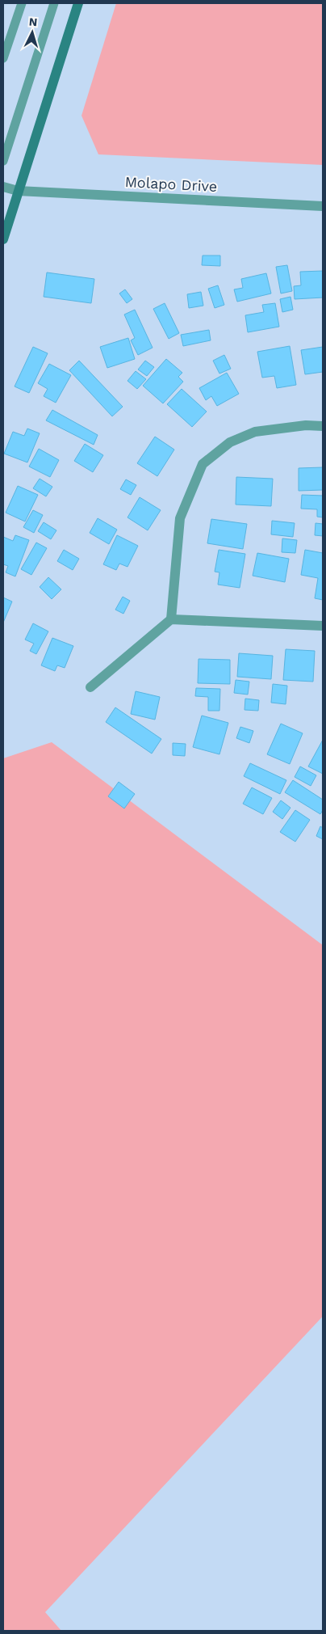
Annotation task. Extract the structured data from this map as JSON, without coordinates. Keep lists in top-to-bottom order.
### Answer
{
  "streets": {
    "street": ["Molapo Drive"]
  },
  "north": "top"
}
